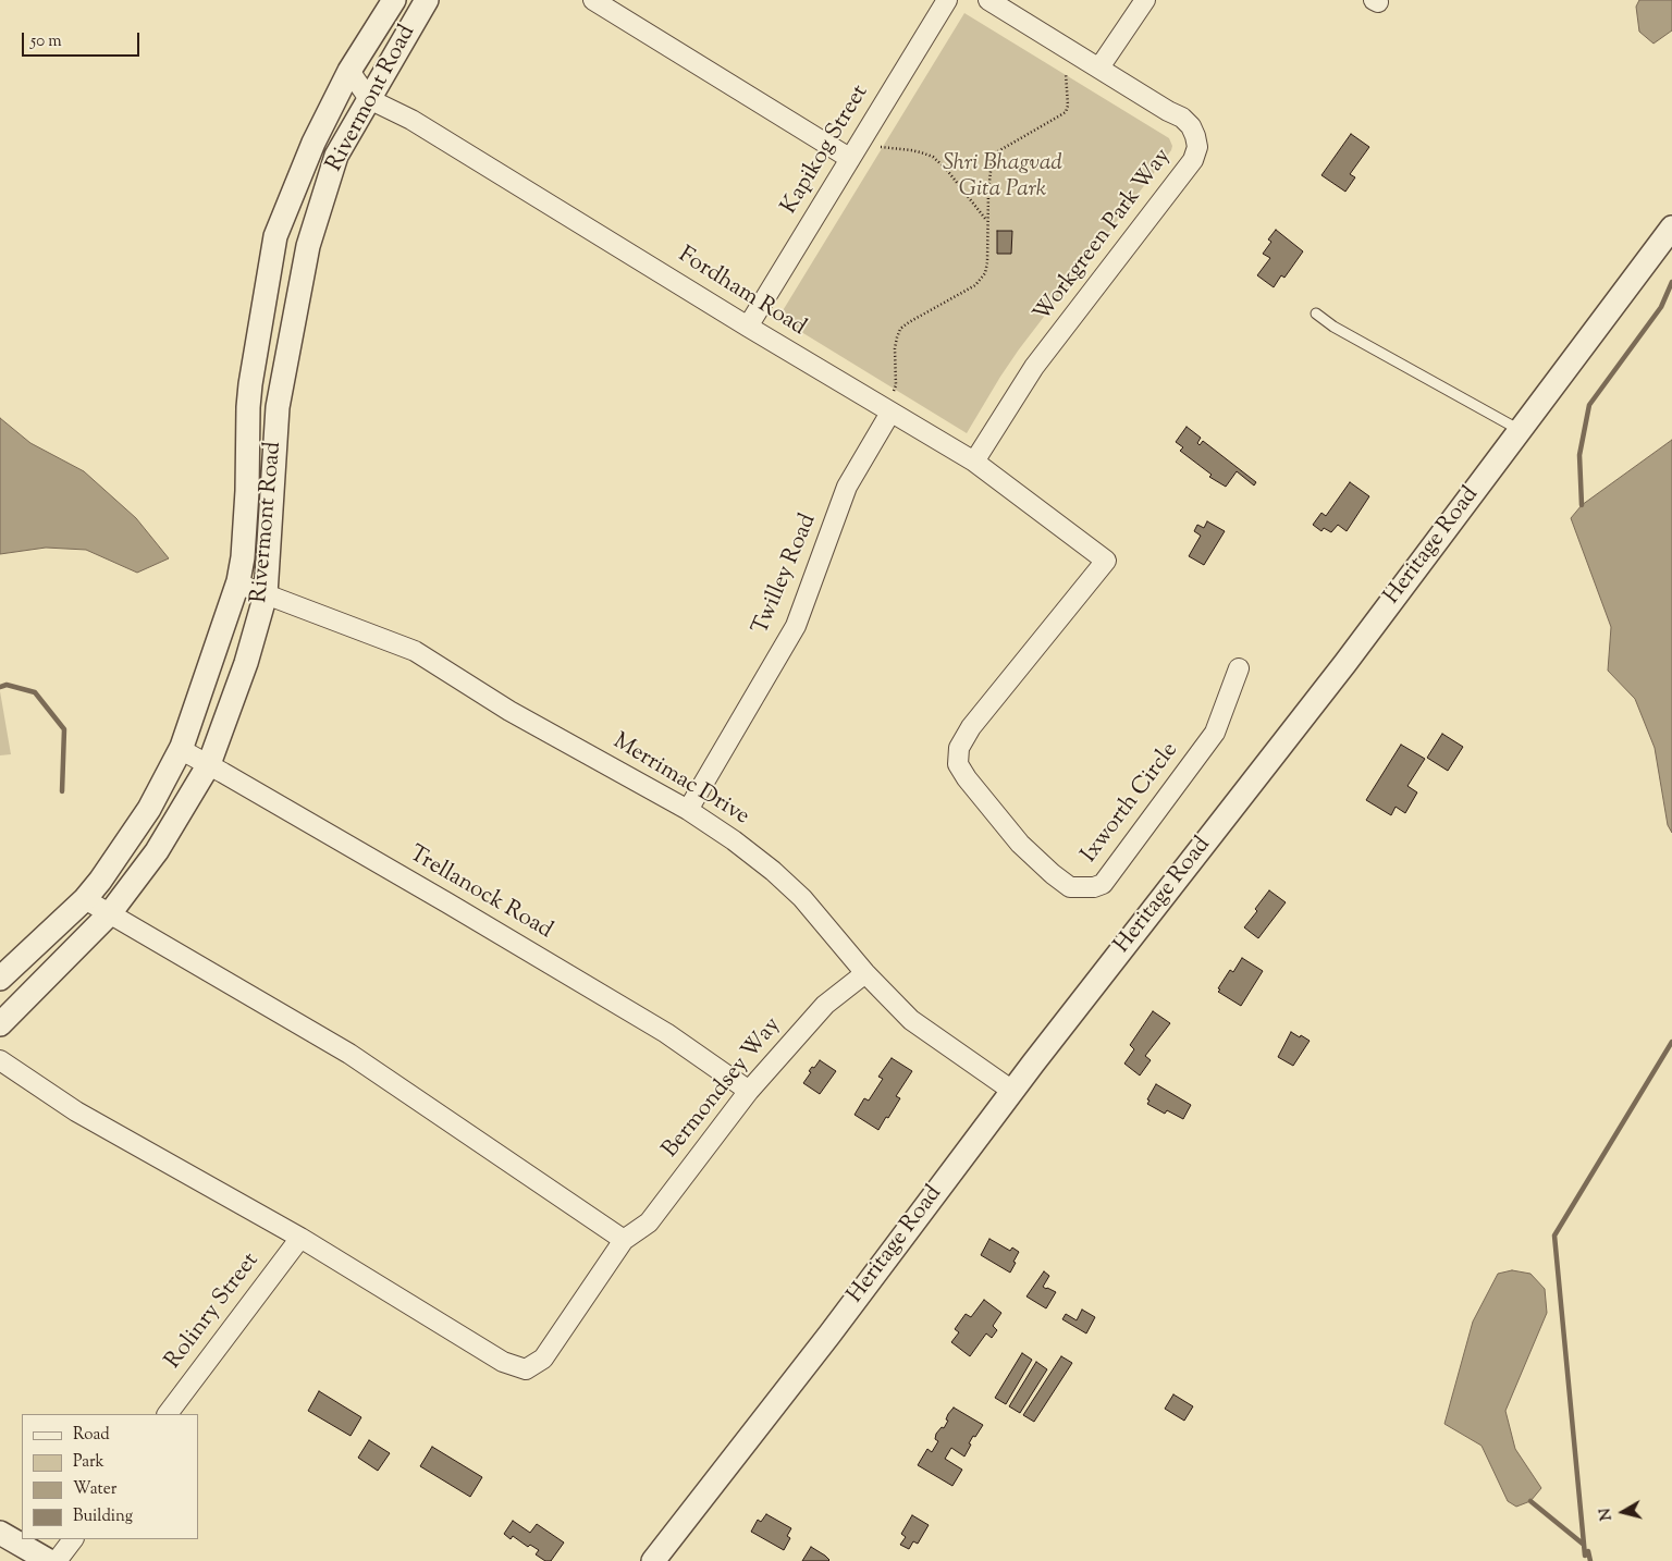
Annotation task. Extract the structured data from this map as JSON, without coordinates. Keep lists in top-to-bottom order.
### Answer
{
  "streets": {
    "street": [
      "Rivermont Road",
      "Kapikog Street",
      "Workgreen Park Way",
      "Fordham Road",
      "Heritage Road",
      "Twilley Road",
      "Merrimac Drive",
      "Ixworth Circle",
      "Trellanock Road",
      "Bermondsey Way",
      "Rolinry Street"
    ]
  },
  "crossings": [
    ["Rivermont Road", "Fordham Road"],
    ["Rivermont Road", "Merrimac Drive"],
    ["Rivermont Road", "Trellanock Road"],
    ["Kapikog Street", "Fordham Road"],
    ["Workgreen Park Way", "Fordham Road"],
    ["Fordham Road", "Twilley Road"],
    ["Fordham Road", "Ixworth Circle"],
    ["Heritage Road", "Merrimac Drive"],
    ["Twilley Road", "Merrimac Drive"],
    ["Merrimac Drive", "Bermondsey Way"],
    ["Trellanock Road", "Bermondsey Way"]
  ],
  "parks": ["Shri Bhagvad Gita Park"],
  "legend": [
    "Road",
    "Park",
    "Water",
    "Building"
  ],
  "scale_bar": "50 m",
  "north": "left"
}
